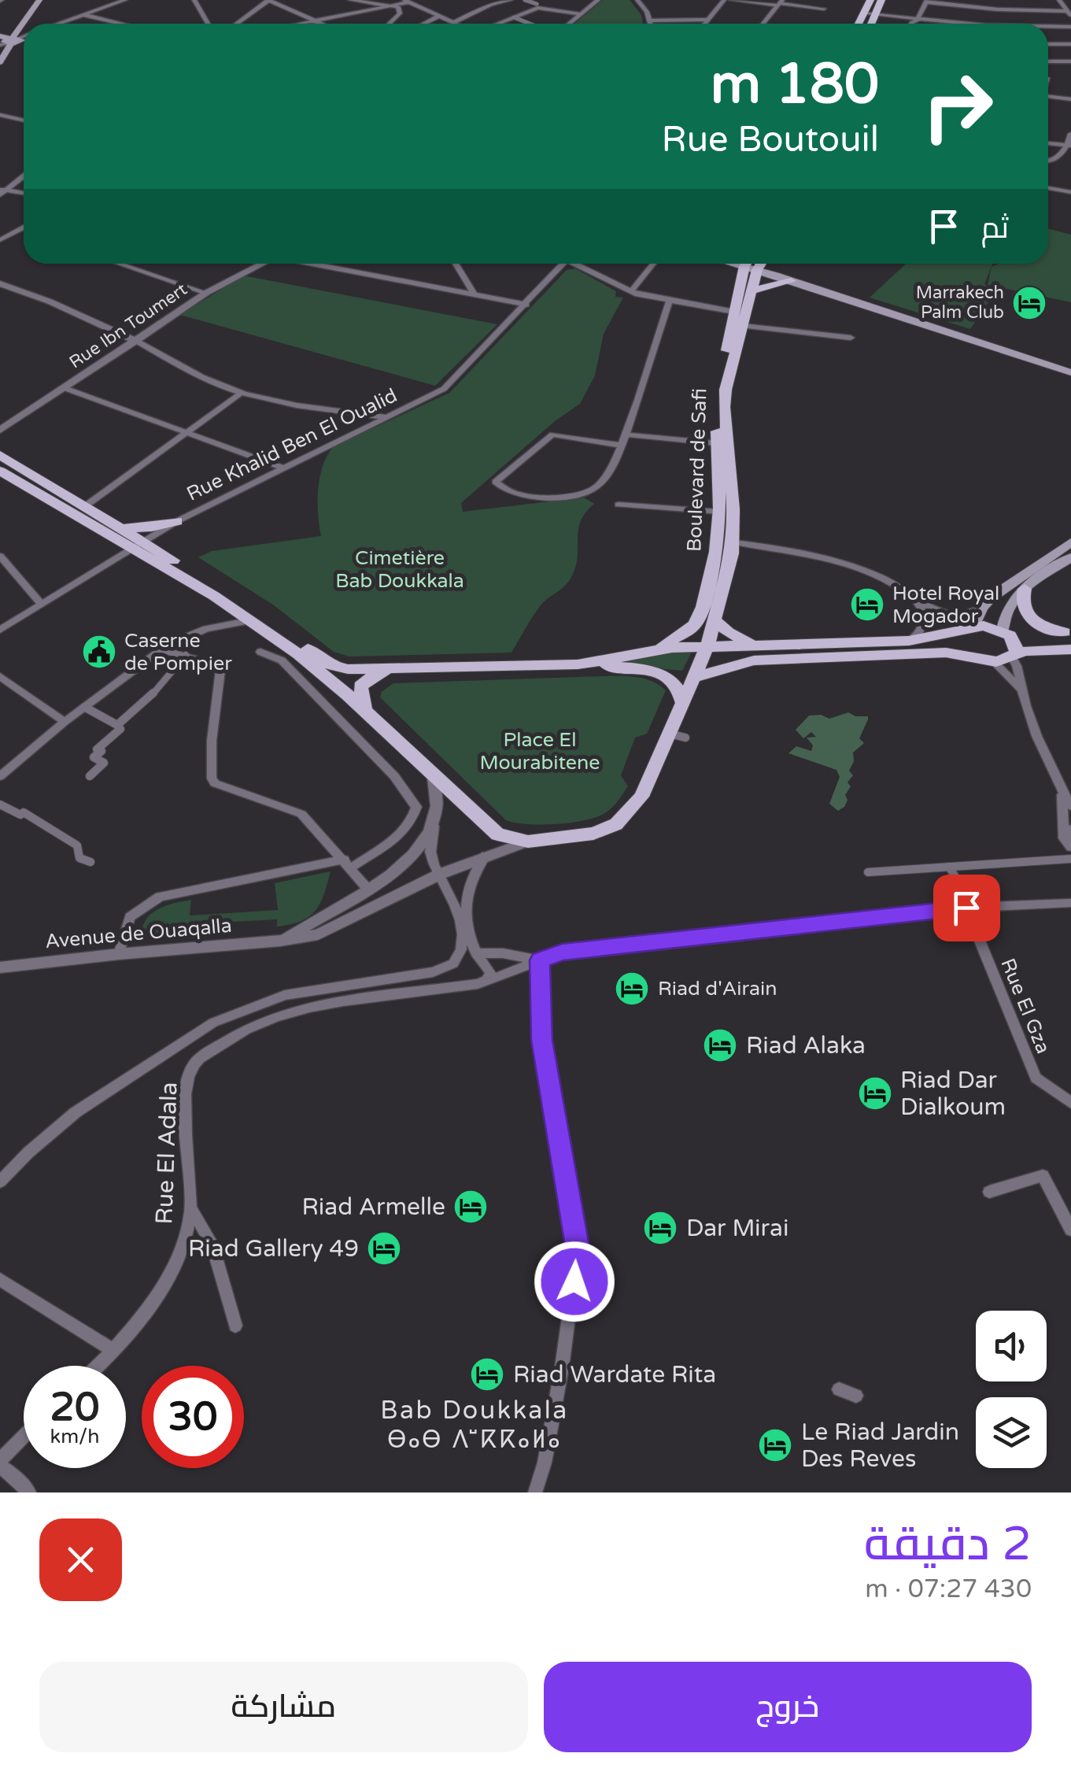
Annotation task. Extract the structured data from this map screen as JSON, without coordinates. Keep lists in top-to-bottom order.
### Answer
{
  "streets": {
    "main road": ["Boulevard de Safi"],
    "street": [
      "Rue Ibn Toumert",
      "Rue Khalid Ben El Oualid",
      "Avenue de Ouaqalla",
      "Rue El Gza",
      "Rue El Adala"
    ]
  },
  "crossings": [
    ["Boulevard de Safi", "Avenue de Ouaqalla"],
    ["Rue El Gza", "Rue El Adala"]
  ],
  "districts": ["Bab Doukkala ⴱⴰⴱ ⴷⵯⴽⴽⴰⵍⴰ"],
  "parks": ["Cimetière Bab Doukkala", "Place El Mourabitene"],
  "places": {
    "hotel": [
      "Marrakech Palm Club",
      "Hotel Royal Mogador",
      "Riad d'Airain",
      "Riad Alaka",
      "Riad Dar Dialkoum",
      "Riad Armelle",
      "Dar Mirai",
      "Riad Gallery 49",
      "Riad Wardate Rita",
      "Le Riad Jardin Des Reves"
    ],
    "public building": ["Caserne de Pompier"]
  },
  "page": {
    "turn": ["180 m", "Rue Boutouil"],
    "then": "ثم",
    "speed": "20 km/h",
    "limit": "30",
    "heading": ["2 دقيقة", "430 m · 07:27"],
    "buttons": ["خروج", "مشاركة"]
  }
}
